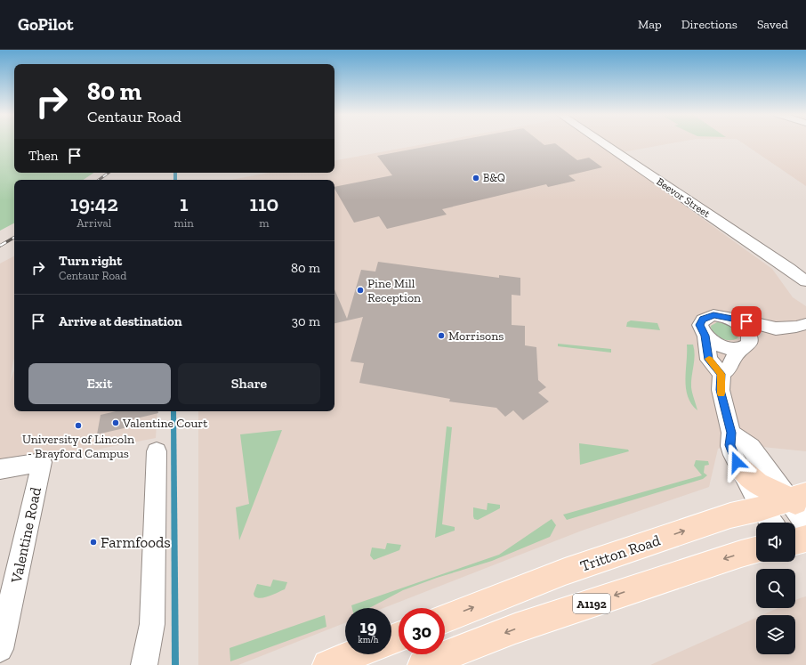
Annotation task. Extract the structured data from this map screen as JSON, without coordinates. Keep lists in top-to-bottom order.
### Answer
{
  "streets": {
    "main road": ["Tritton Road", "A1192"],
    "street": ["Beevor Street", "Valentine Road"]
  },
  "places": [
    "B&Q",
    "Pine Mill Reception",
    "Morrisons",
    "Valentine Court",
    "University of Lincoln - Brayford Campus",
    "Farmfoods"
  ],
  "page": {
    "header": "GoPilot",
    "nav": ["Map", "Directions", "Saved"],
    "turn": ["80 m", "Centaur Road"],
    "then": "Then",
    "eta": [
      "19:42",
      "Arrival",
      "1",
      "min",
      "110",
      "m"
    ],
    "list": [
      {
        "name": "Turn right",
        "note": "Centaur Road",
        "value": "80 m"
      },
      {
        "name": "Arrive at destination",
        "value": "30 m"
      }
    ],
    "buttons": ["Exit", "Share"],
    "speed": "19 km/h",
    "limit": "30"
  }
}
